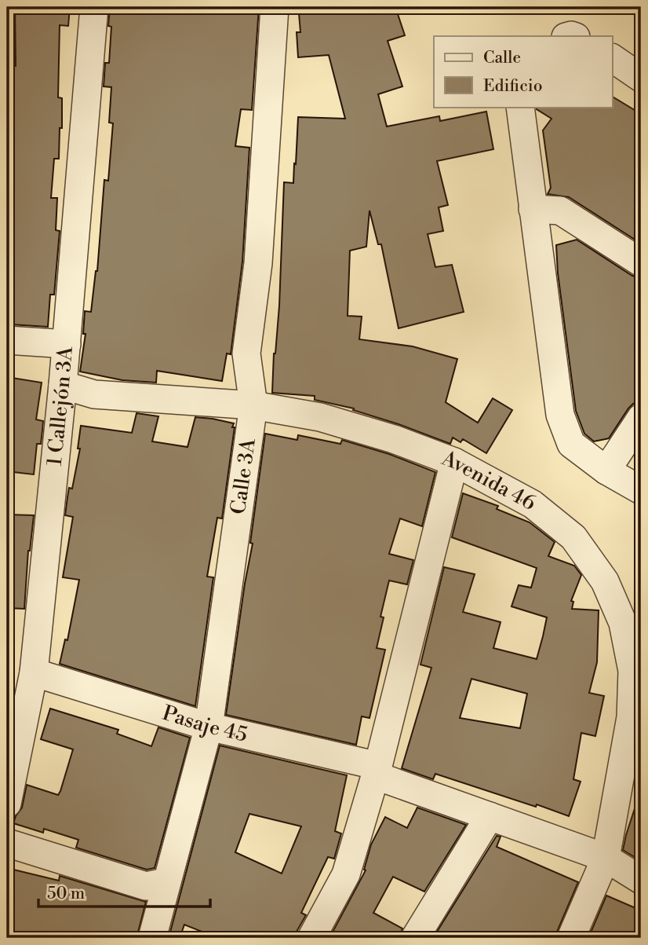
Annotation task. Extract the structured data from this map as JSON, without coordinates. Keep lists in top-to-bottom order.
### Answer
{
  "streets": {
    "street": [
      "1 Callejón 3A",
      "Calle 3A",
      "Avenida 46",
      "Pasaje 45"
    ]
  },
  "crossings": [
    ["1 Callejón 3A", "Avenida 46"],
    ["1 Callejón 3A", "Pasaje 45"],
    ["Calle 3A", "Avenida 46"],
    ["Calle 3A", "Pasaje 45"],
    ["Avenida 46", "Pasaje 45"]
  ],
  "legend": ["Calle", "Edificio"],
  "scale_bar": "50 m"
}
